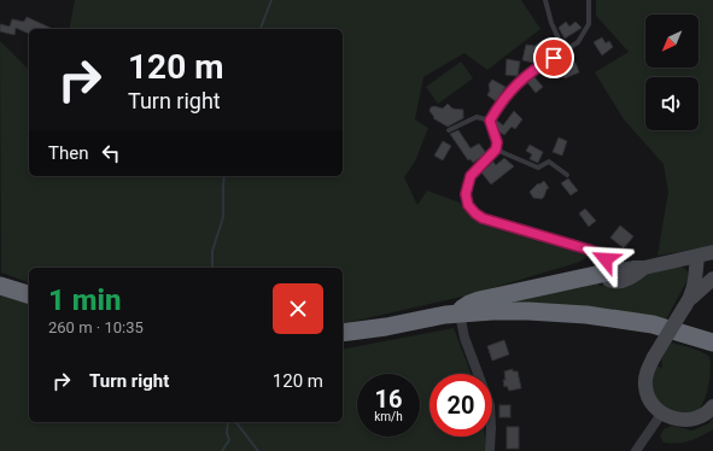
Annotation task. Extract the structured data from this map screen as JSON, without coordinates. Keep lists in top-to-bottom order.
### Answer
{
  "north": "bottom left",
  "page": {
    "turn": ["120 m", "Turn right"],
    "then": "Then",
    "heading": ["1 min", "260 m · 10:35"],
    "list": [
      {
        "name": "Turn right",
        "value": "120 m"
      }
    ],
    "speed": "16 km/h",
    "limit": "20"
  }
}
